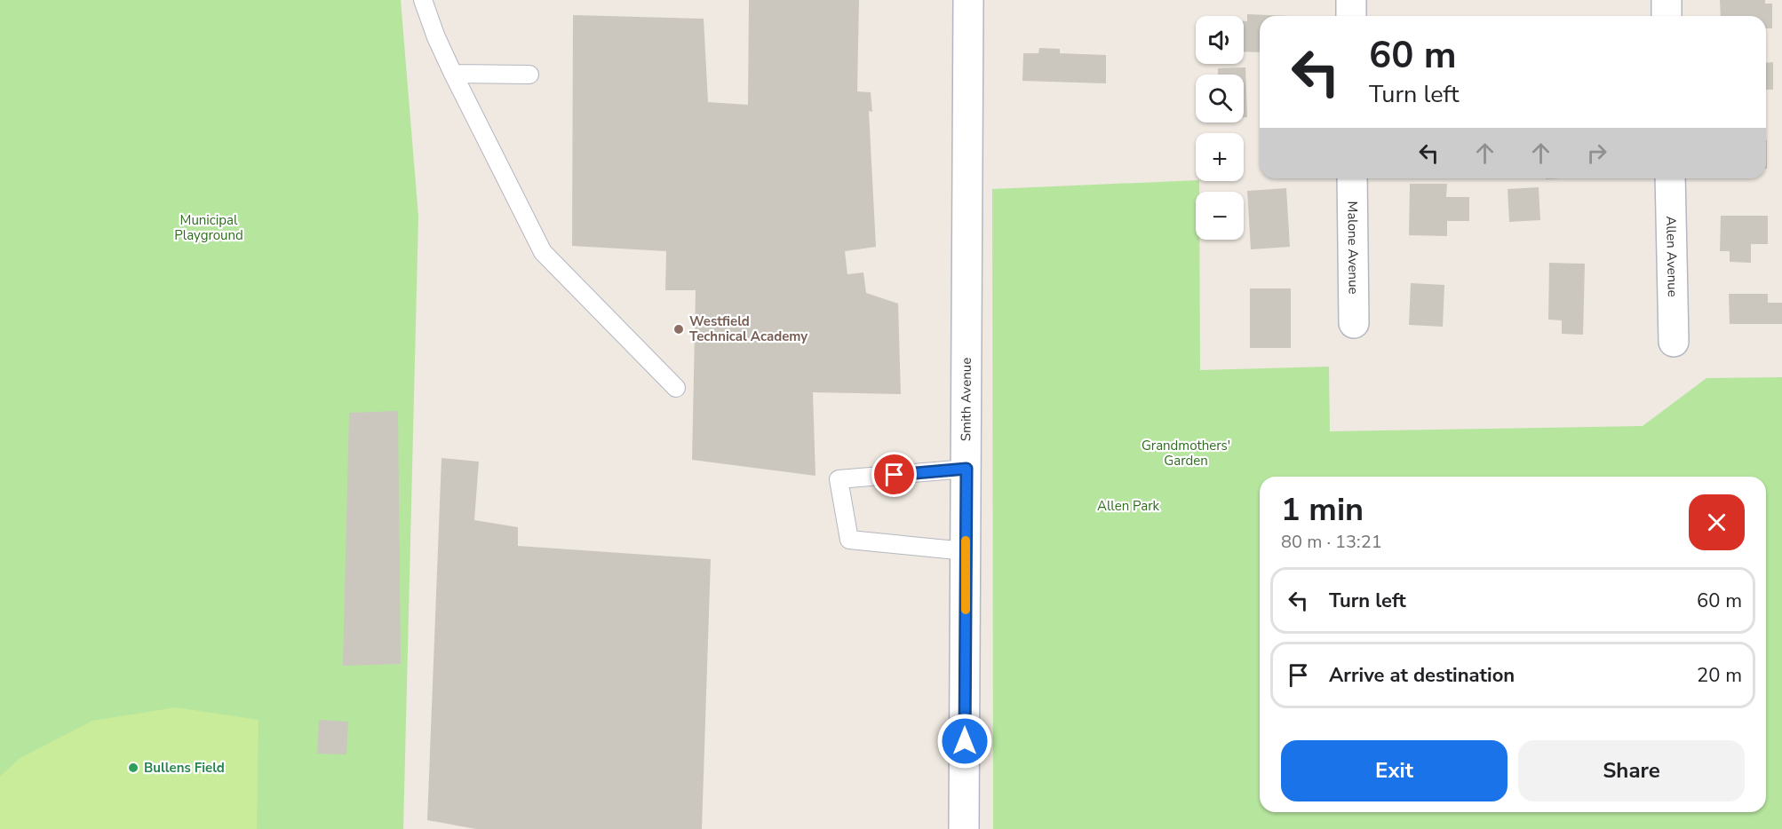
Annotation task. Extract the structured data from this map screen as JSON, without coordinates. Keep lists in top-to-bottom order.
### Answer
{
  "streets": {
    "street": ["Malone Avenue", "Allen Avenue", "Smith Avenue"]
  },
  "parks": ["Municipal Playground", "Grandmothers' Garden", "Allen Park"],
  "places": ["Westfield Technical Academy", "Bullens Field"],
  "page": {
    "map_buttons": ["+", "−"],
    "turn": ["60 m", "Turn left"],
    "heading": ["1 min", "80 m · 13:21"],
    "list": [
      {
        "name": "Turn left",
        "value": "60 m"
      },
      {
        "name": "Arrive at destination",
        "value": "20 m"
      }
    ],
    "buttons": ["Exit", "Share"]
  }
}
